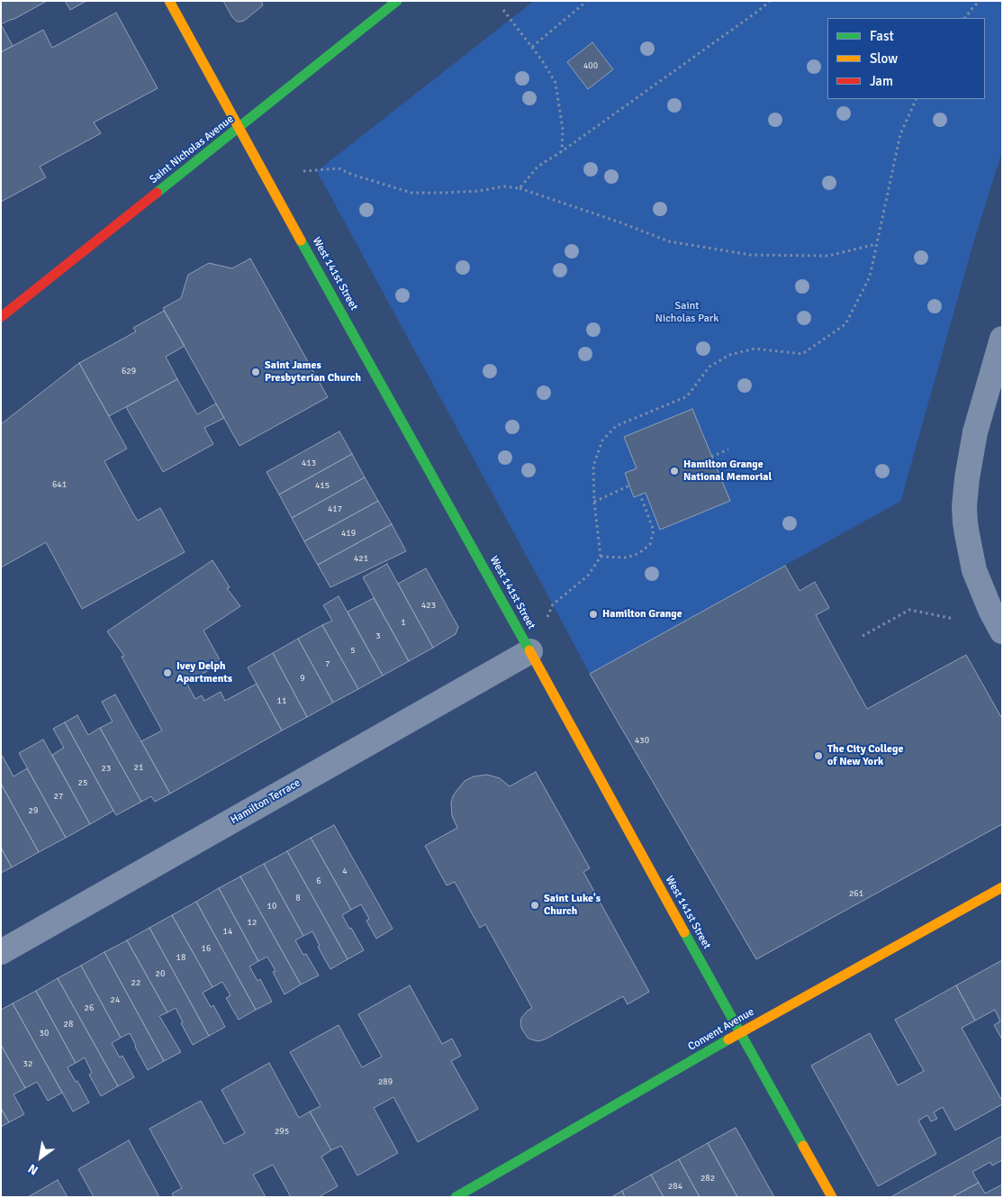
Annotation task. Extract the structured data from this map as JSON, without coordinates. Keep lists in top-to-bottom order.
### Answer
{
  "streets": {
    "street": [
      "Saint Nicholas Avenue",
      "West 141st Street",
      "Hamilton Terrace",
      "Convent Avenue"
    ]
  },
  "crossings": [
    ["Saint Nicholas Avenue", "West 141st Street"],
    ["West 141st Street", "Hamilton Terrace"],
    ["West 141st Street", "Convent Avenue"]
  ],
  "parks": ["Saint Nicholas Park"],
  "places": [
    "Saint James Presbyterian Church",
    "Hamilton Grange National Memorial",
    "Hamilton Grange",
    "Ivey Delph Apartments",
    "The City College of New York",
    "Saint Luke's Church"
  ],
  "house_numbers": [
    "400",
    "629",
    "413",
    "641",
    "415",
    "417",
    "419",
    "421",
    "423",
    "1",
    "3",
    "5",
    "7",
    "9",
    "11",
    "430",
    "21",
    "23",
    "25",
    "27",
    "29",
    "4",
    "6",
    "261",
    "8",
    "10",
    "12",
    "14",
    "16",
    "18",
    "20",
    "22",
    "24",
    "26",
    "28",
    "30",
    "32",
    "289",
    "295",
    "282",
    "284"
  ],
  "legend": ["Fast", "Slow", "Jam"],
  "north": "bottom left"
}
